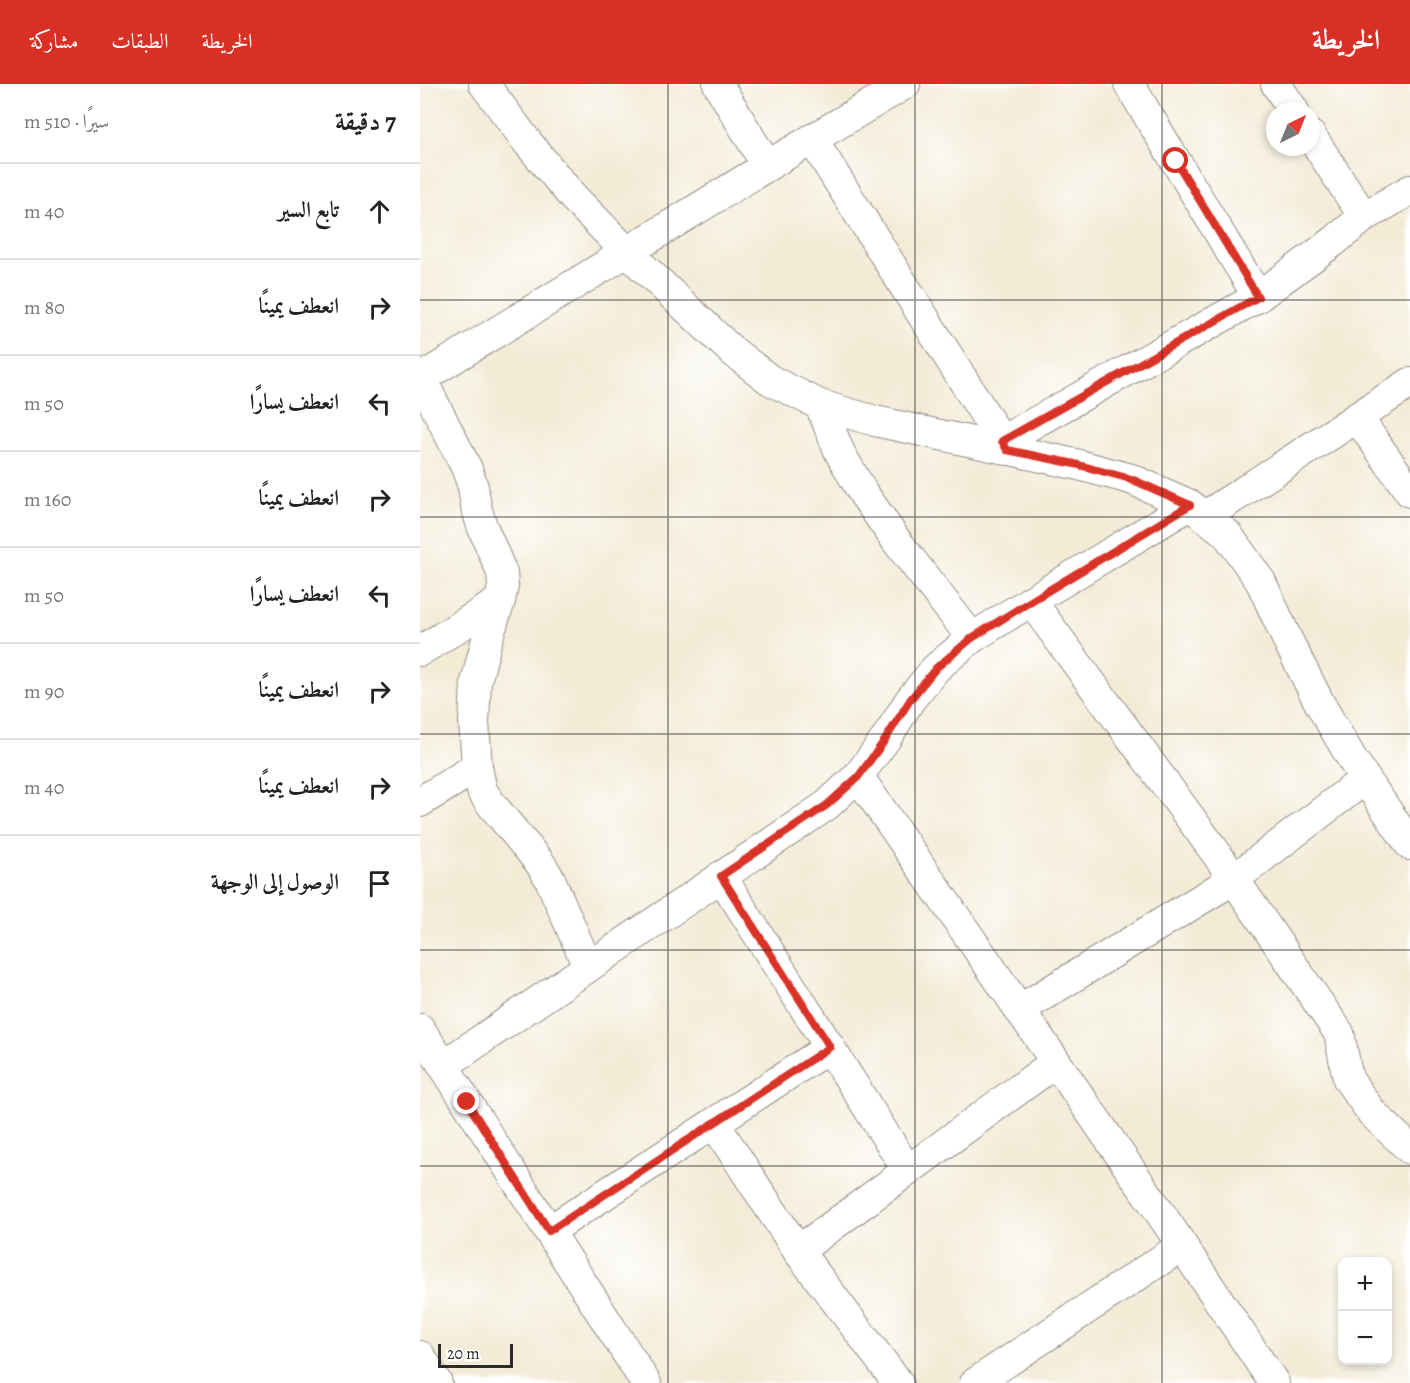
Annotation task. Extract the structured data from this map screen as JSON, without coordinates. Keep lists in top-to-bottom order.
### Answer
{
  "scale_bar": "20 m",
  "north": "top right",
  "page": {
    "header": "الخريطة",
    "nav": ["الخريطة", "الطبقات", "مشاركة"],
    "heading": ["7 دقيقة", "سيرًا · 510 m"],
    "list": [
      ["تابع السير", "40 m"],
      ["انعطف يمينًا", "80 m"],
      ["انعطف يسارًا", "50 m"],
      ["انعطف يمينًا", "160 m"],
      ["انعطف يسارًا", "50 m"],
      ["انعطف يمينًا", "90 m"],
      ["انعطف يمينًا", "40 m"],
      "الوصول إلى الوجهة"
    ],
    "map_buttons": ["+", "−"],
    "scale": "20 m"
  }
}
